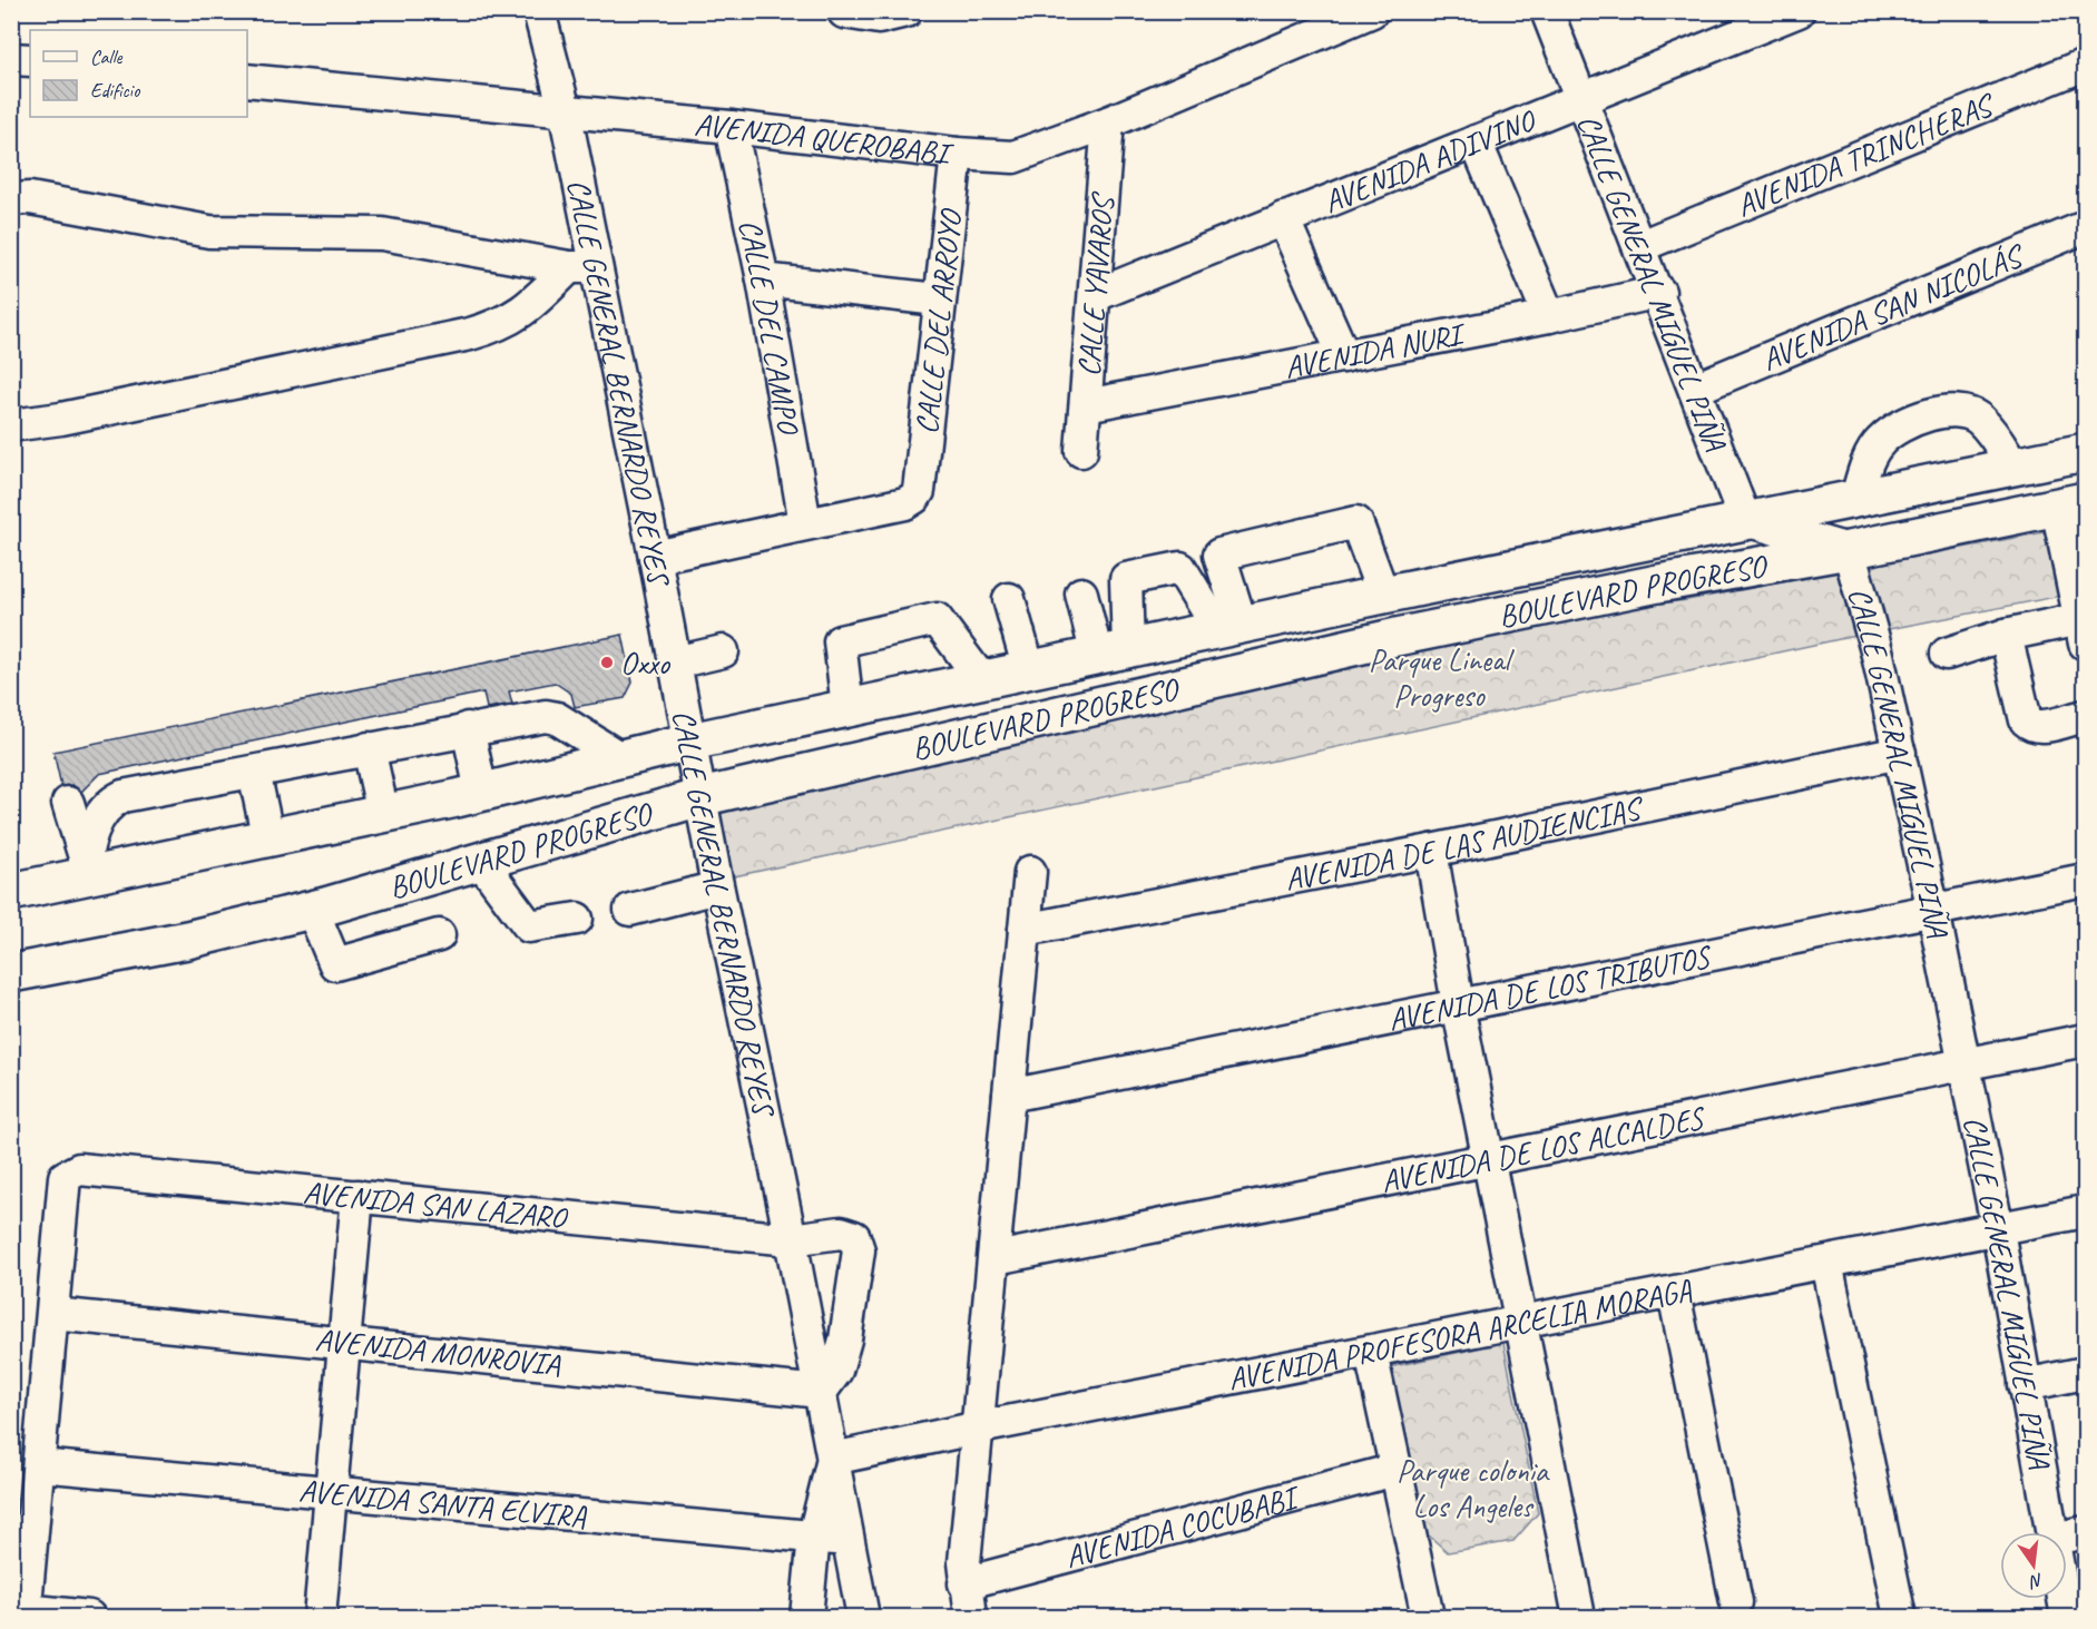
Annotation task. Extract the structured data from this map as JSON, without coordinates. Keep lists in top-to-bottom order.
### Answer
{
  "streets": {
    "main road": ["BOULEVARD PROGRESO"],
    "street": [
      "AVENIDA QUEROBABI",
      "AVENIDA TRINCHERAS",
      "AVENIDA ADIVINO",
      "CALLE GENERAL MIGUEL PIÑA",
      "CALLE YAVAROS",
      "AVENIDA SAN NICOLÁS",
      "CALLE DEL ARROYO",
      "CALLE DEL CAMPO",
      "AVENIDA NURI",
      "CALLE GENERAL BERNARDO REYES",
      "AVENIDA DE LAS AUDIENCIAS",
      "AVENIDA DE LOS TRIBUTOS",
      "AVENIDA DE LOS ALCALDES",
      "AVENIDA SAN LÁZARO",
      "AVENIDA PROFESORA ARCELIA MORAGA",
      "AVENIDA MONROVIA",
      "AVENIDA SANTA ELVIRA",
      "AVENIDA COCUBABI"
    ]
  },
  "crossings": [
    ["AVENIDA QUEROBABI", "CALLE YAVAROS"],
    ["AVENIDA QUEROBABI", "CALLE DEL ARROYO"],
    ["AVENIDA QUEROBABI", "CALLE DEL CAMPO"],
    ["AVENIDA QUEROBABI", "CALLE GENERAL BERNARDO REYES"],
    ["AVENIDA TRINCHERAS", "CALLE GENERAL MIGUEL PIÑA"],
    ["AVENIDA ADIVINO", "CALLE GENERAL MIGUEL PIÑA"],
    ["AVENIDA ADIVINO", "CALLE YAVAROS"],
    ["CALLE GENERAL MIGUEL PIÑA", "AVENIDA SAN NICOLÁS"],
    ["CALLE GENERAL MIGUEL PIÑA", "AVENIDA NURI"],
    ["CALLE GENERAL MIGUEL PIÑA", "BOULEVARD PROGRESO"],
    ["CALLE GENERAL MIGUEL PIÑA", "AVENIDA DE LAS AUDIENCIAS"],
    ["CALLE GENERAL MIGUEL PIÑA", "AVENIDA DE LOS TRIBUTOS"],
    ["CALLE GENERAL MIGUEL PIÑA", "AVENIDA DE LOS ALCALDES"],
    ["CALLE GENERAL MIGUEL PIÑA", "AVENIDA PROFESORA ARCELIA MORAGA"],
    ["CALLE YAVAROS", "AVENIDA NURI"],
    ["CALLE DEL ARROYO", "CALLE DEL CAMPO"],
    ["CALLE GENERAL BERNARDO REYES", "BOULEVARD PROGRESO"],
    ["CALLE GENERAL BERNARDO REYES", "AVENIDA SAN LÁZARO"],
    ["CALLE GENERAL BERNARDO REYES", "AVENIDA PROFESORA ARCELIA MORAGA"],
    ["CALLE GENERAL BERNARDO REYES", "AVENIDA MONROVIA"],
    ["CALLE GENERAL BERNARDO REYES", "AVENIDA SANTA ELVIRA"],
    ["AVENIDA SAN LÁZARO", "AVENIDA MONROVIA"]
  ],
  "parks": ["Parque Lineal Progreso", "Parque colonia Los Angeles"],
  "places": ["Oxxo"],
  "legend": ["Calle", "Edificio"],
  "north": "bottom"
}
